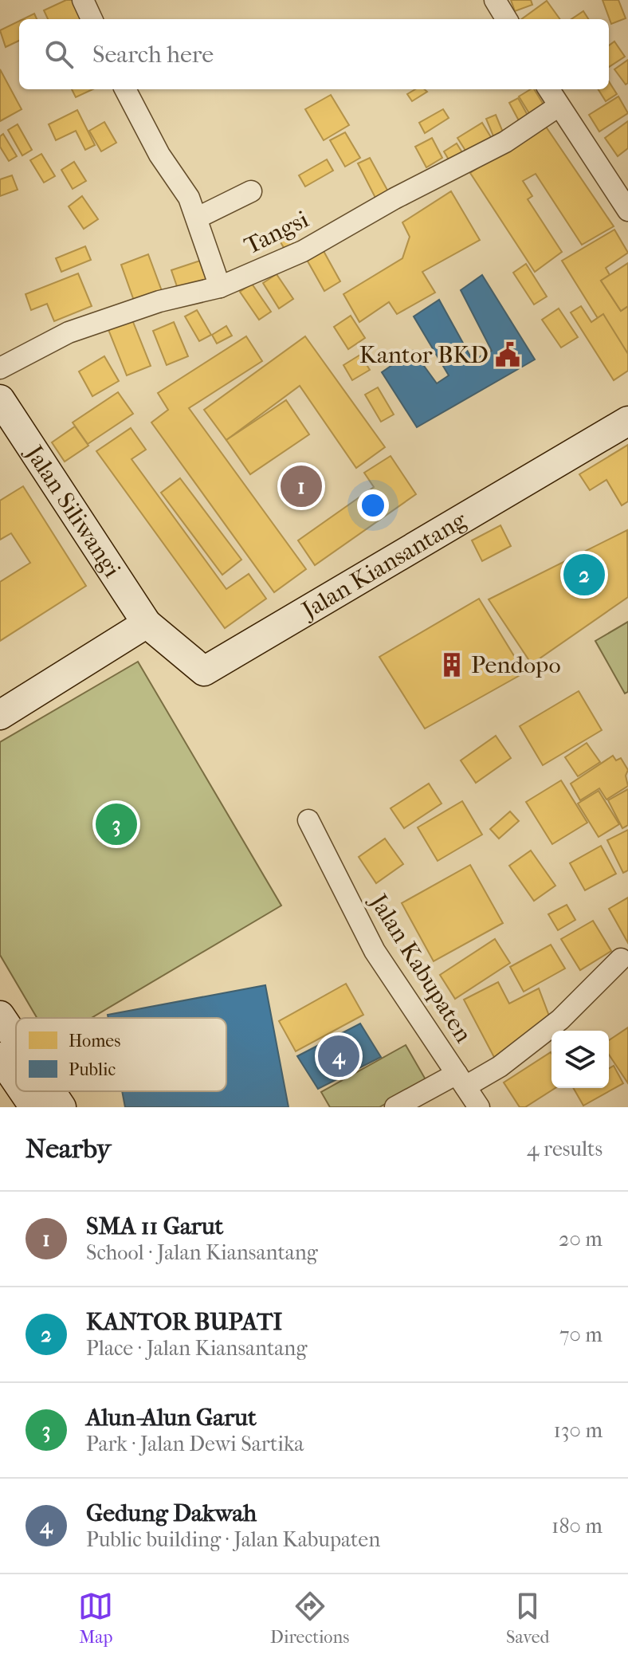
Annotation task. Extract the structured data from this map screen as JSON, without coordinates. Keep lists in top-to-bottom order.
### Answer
{
  "streets": {
    "street": [
      "Tangsi",
      "Jalan Siliwangi",
      "Jalan Kiansantang",
      "Jalan Kabupaten"
    ]
  },
  "crossings": [
    ["Jalan Siliwangi", "Jalan Kiansantang"]
  ],
  "places": {
    "public building": ["Kantor BKD"],
    "building": ["Pendopo"]
  },
  "legend": ["Homes", "Public"],
  "page": {
    "search": "Search here",
    "pins": [
      "1",
      "2",
      "3",
      "4"
    ],
    "heading": ["Nearby", "4 results"],
    "list": [
      {
        "mark": "1",
        "name": "SMA 11 Garut",
        "note": "School · Jalan Kiansantang",
        "value": "20 m"
      },
      {
        "mark": "2",
        "name": "KANTOR BUPATI",
        "note": "Place · Jalan Kiansantang",
        "value": "70 m"
      },
      {
        "mark": "3",
        "name": "Alun-Alun Garut",
        "note": "Park · Jalan Dewi Sartika",
        "value": "130 m"
      },
      {
        "mark": "4",
        "name": "Gedung Dakwah",
        "note": "Public building · Jalan Kabupaten",
        "value": "180 m"
      }
    ],
    "nav": ["Map", "Directions", "Saved"]
  }
}
